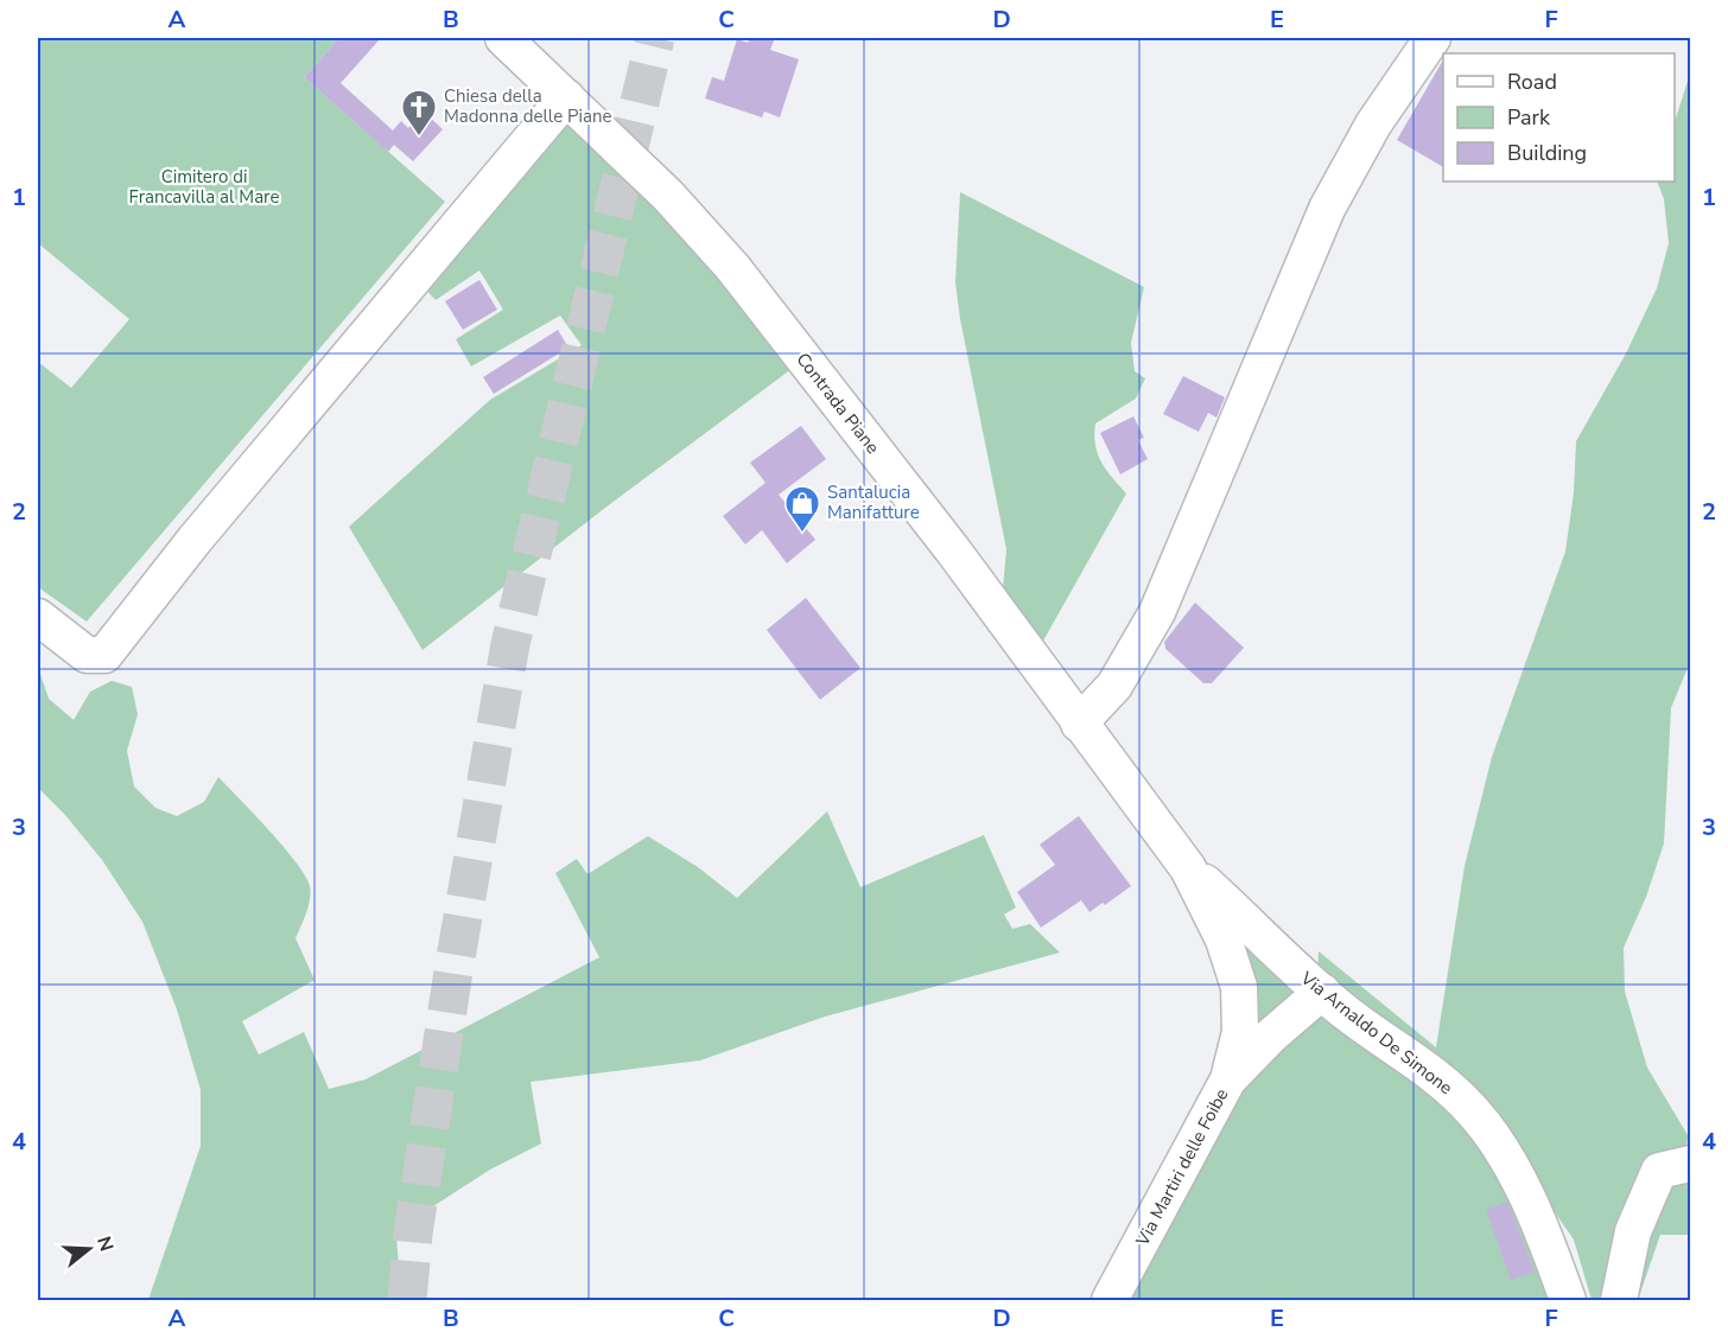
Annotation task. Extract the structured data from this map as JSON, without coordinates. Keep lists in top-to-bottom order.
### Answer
{
  "streets": {
    "street": ["Contrada Piane", "Via Arnaldo De Simone", "Via Martiri delle Foibe"]
  },
  "crossings": [
    ["Contrada Piane", "Via Arnaldo De Simone"],
    ["Contrada Piane", "Via Martiri delle Foibe"],
    ["Via Arnaldo De Simone", "Via Martiri delle Foibe"]
  ],
  "parks": ["Cimitero di Francavilla al Mare"],
  "places": {
    "church": ["Chiesa della Madonna delle Piane"],
    "shop": ["Santalucia Manifatture"]
  },
  "legend": ["Road", "Park", "Building"],
  "north": "right",
  "grid": {
    "columns": [
      "A",
      "B",
      "C",
      "D",
      "E",
      "F"
    ],
    "rows": [
      "1",
      "2",
      "3",
      "4"
    ]
  }
}
